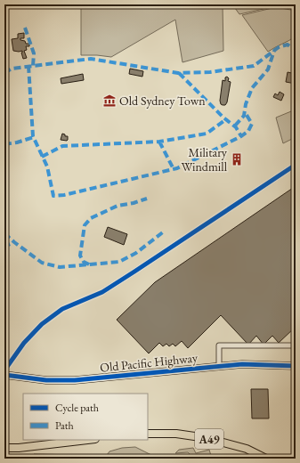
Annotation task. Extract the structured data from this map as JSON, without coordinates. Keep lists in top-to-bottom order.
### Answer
{
  "streets": {
    "highway": ["A49"],
    "main road": ["Old Pacific Highway"]
  },
  "places": {
    "museum": ["Old Sydney Town"],
    "building": ["Military Windmill"]
  },
  "legend": ["Cycle path", "Path"]
}
